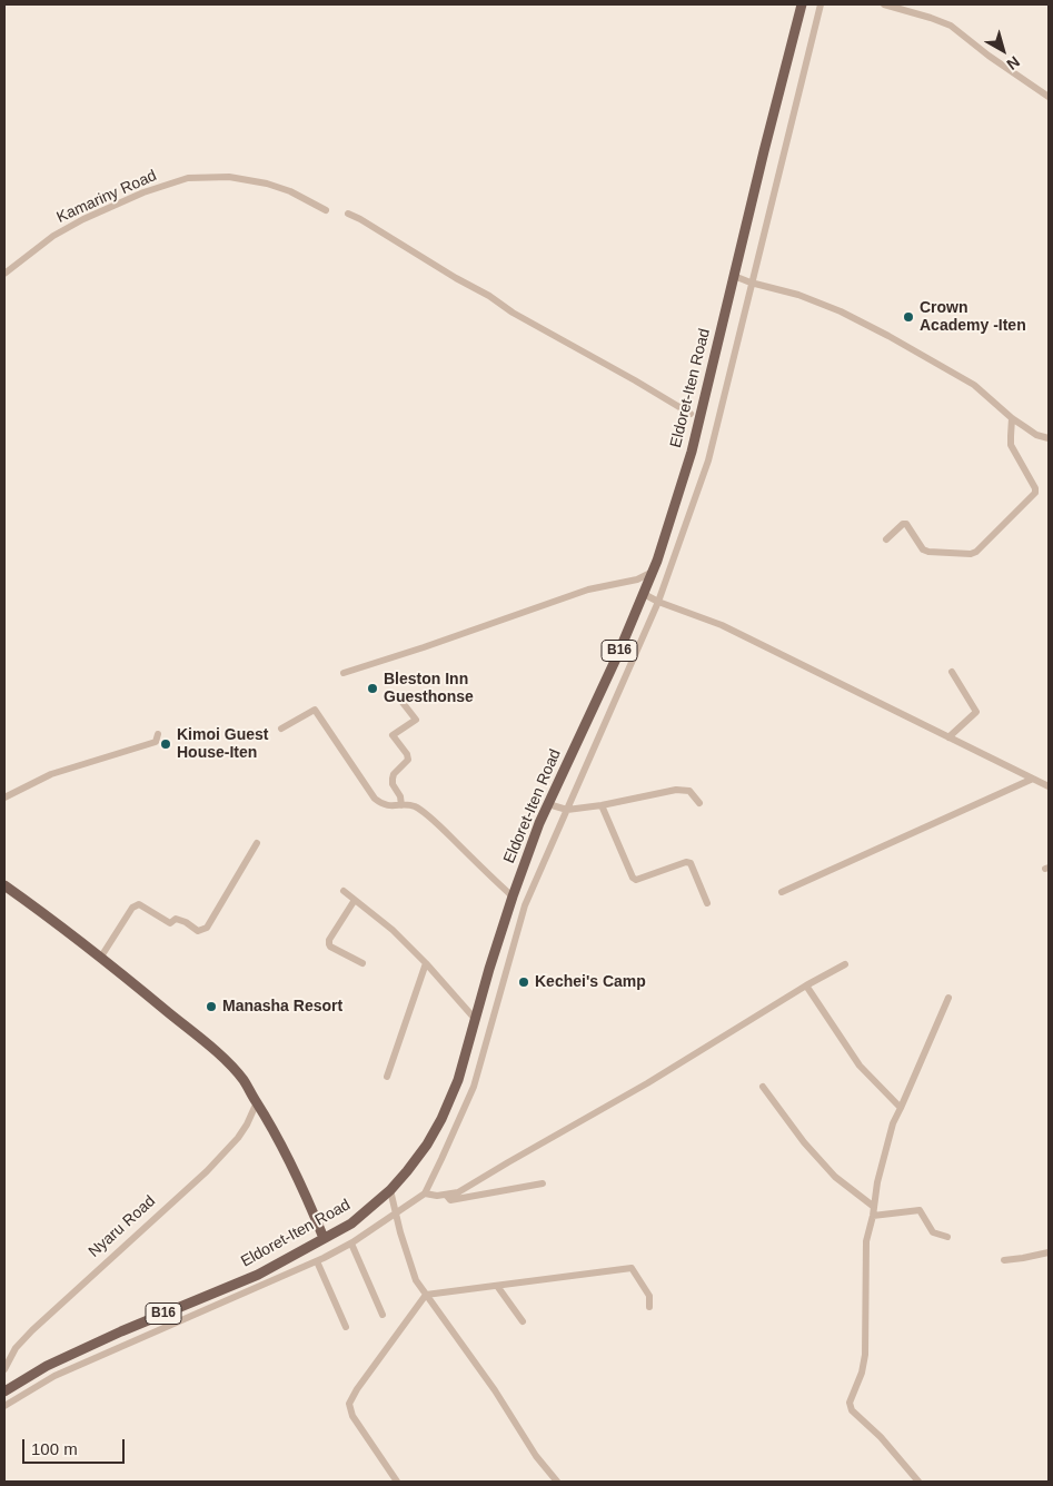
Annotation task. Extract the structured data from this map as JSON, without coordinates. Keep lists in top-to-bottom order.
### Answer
{
  "streets": {
    "main road": ["Eldoret-Iten Road", "B16"],
    "street": ["Kamariny Road", "Nyaru Road"]
  },
  "places": [
    "Crown Academy -Iten",
    "Bleston Inn Guesthonse",
    "Kimoi Guest House-Iten",
    "Kechei's Camp",
    "Manasha Resort"
  ],
  "scale_bar": "100 m",
  "north": "bottom right"
}
